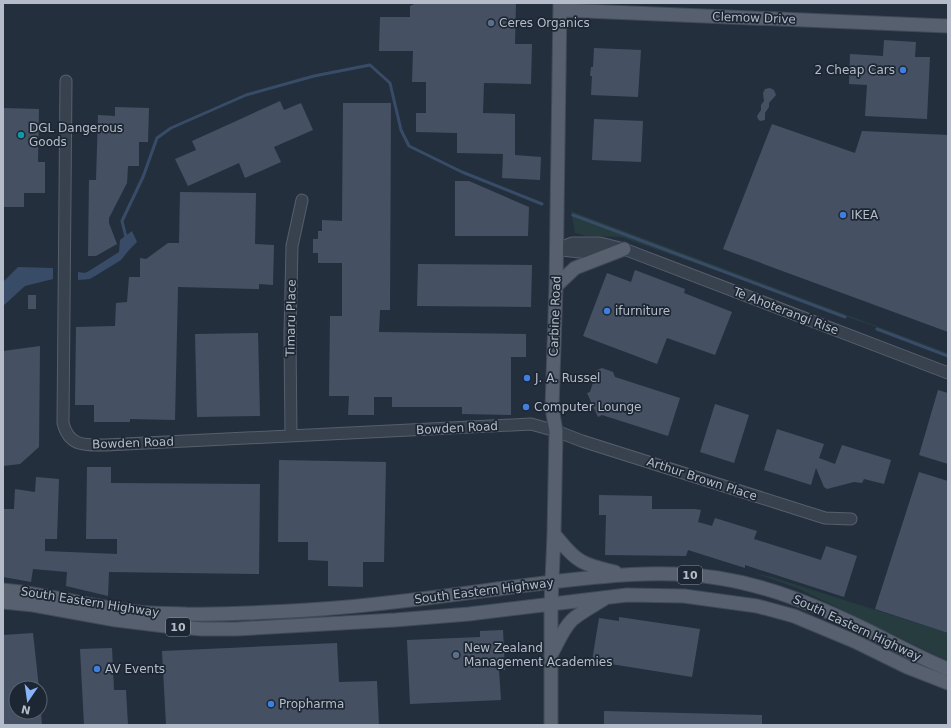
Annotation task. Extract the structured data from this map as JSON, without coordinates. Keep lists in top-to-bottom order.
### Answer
{
  "streets": {
    "main road": [
      "Clemow Drive",
      "Carbine Road",
      "10",
      "South Eastern Highway"
    ],
    "street": [
      "Te Ahoterangi Rise",
      "Timaru Place",
      "Bowden Road",
      "Arthur Brown Place"
    ]
  },
  "crossings": [
    ["Clemow Drive", "Carbine Road"],
    ["Te Ahoterangi Rise", "Carbine Road"],
    ["Carbine Road", "Bowden Road"],
    ["Carbine Road", "Arthur Brown Place"],
    ["Carbine Road", "South Eastern Highway"],
    ["Timaru Place", "Bowden Road"],
    ["Bowden Road", "Arthur Brown Place"]
  ],
  "places": [
    "Ceres Organics",
    "2 Cheap Cars",
    "DGL Dangerous Goods",
    "IKEA",
    "ifurniture",
    "J. A. Russel",
    "Computer Lounge",
    "New Zealand Management Academies",
    "AV Events",
    "Propharma"
  ],
  "north": "bottom"
}
